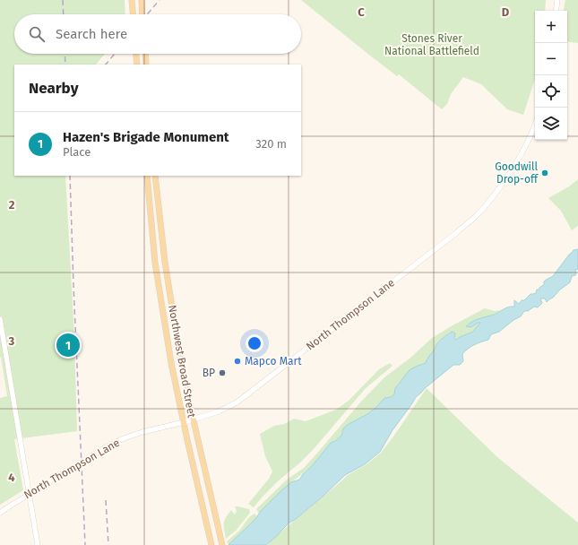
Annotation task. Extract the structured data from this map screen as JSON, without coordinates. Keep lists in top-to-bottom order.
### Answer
{
  "streets": {
    "main road": ["North Thompson Lane", "Northwest Broad Street"]
  },
  "crossings": [
    ["North Thompson Lane", "Northwest Broad Street"]
  ],
  "parks": ["Stones River National Battlefield"],
  "places": ["Goodwill Drop-off", "Mapco Mart", "BP"],
  "page": {
    "map_buttons": ["+", "−"],
    "search": "Search here",
    "heading": "Nearby",
    "list": [
      {
        "mark": "1",
        "name": "Hazen's Brigade Monument",
        "note": "Place",
        "value": "320 m"
      }
    ],
    "pins": "1"
  },
  "grid": {
    "columns": ["C", "D"],
    "rows": ["2", "3", "4"]
  }
}
